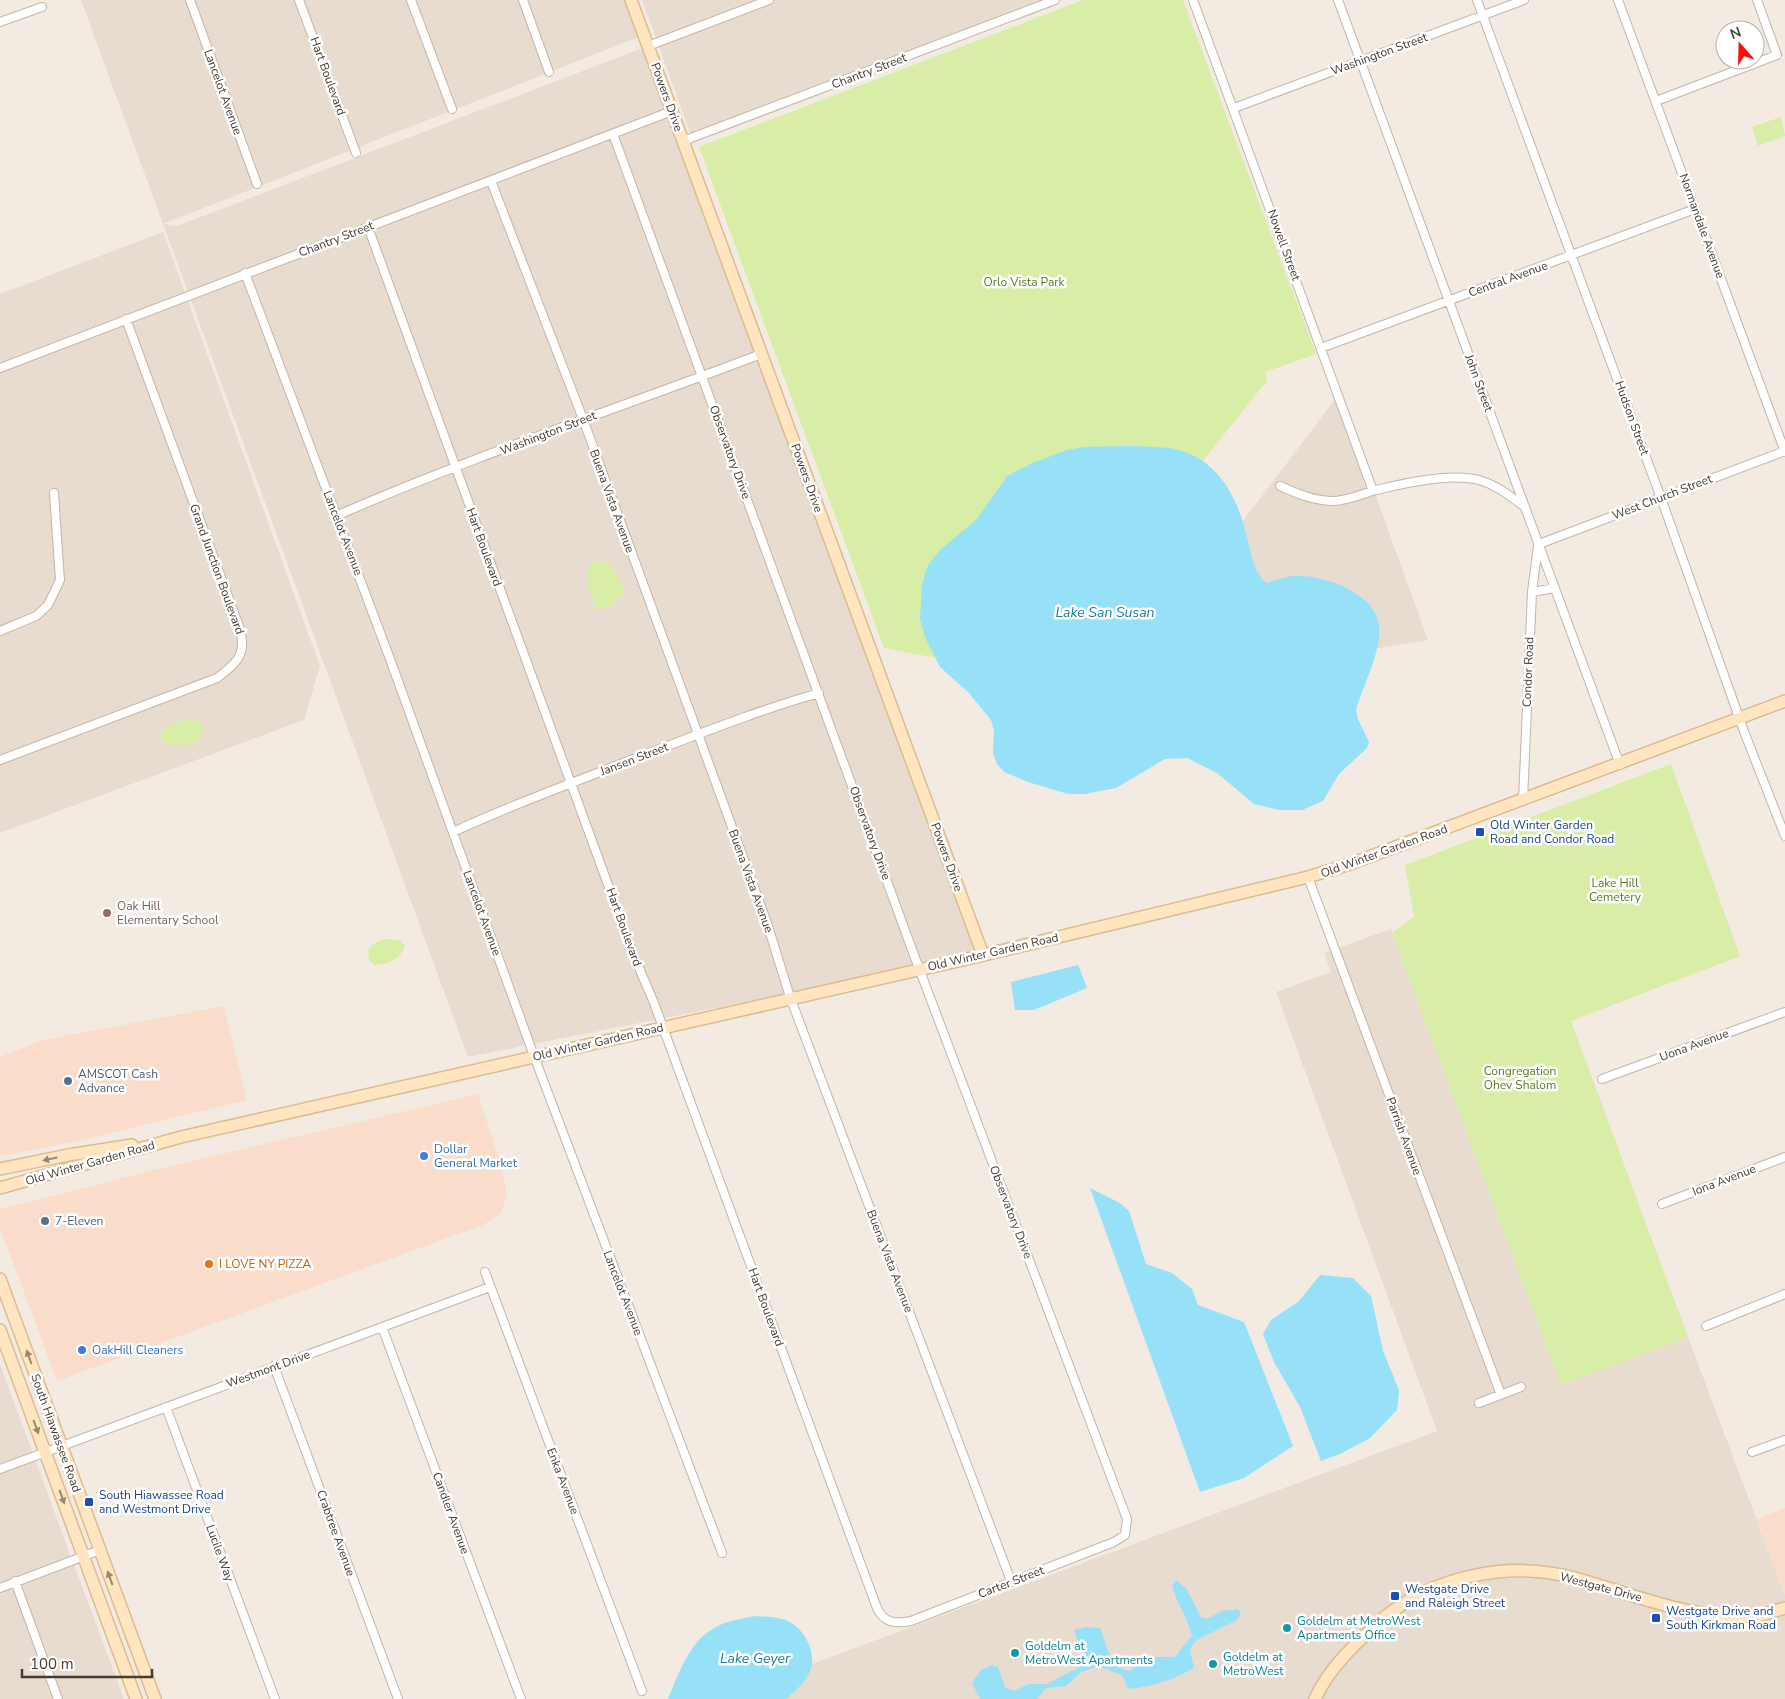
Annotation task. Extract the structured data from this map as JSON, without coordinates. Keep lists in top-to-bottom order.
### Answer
{
  "streets": {
    "street": [
      "Washington Street",
      "Chantry Street",
      "Hart Boulevard",
      "Lancelot Avenue",
      "Powers Drive",
      "Normandale Avenue",
      "Nowell Street",
      "Central Avenue",
      "John Street",
      "Hudson Street",
      "Observatory Drive",
      "West Church Street",
      "Buena Vista Avenue",
      "Grand Junction Boulevard",
      "Condor Road",
      "Jansen Street",
      "Old Winter Garden Road",
      "Uona Avenue",
      "Parrish Avenue",
      "Iona Avenue",
      "Westmont Drive",
      "South Hiawassee Road",
      "Enka Avenue",
      "Candler Avenue",
      "Crabtree Avenue",
      "Lucile Way",
      "Carter Street",
      "Westgate Drive"
    ]
  },
  "crossings": [
    ["Washington Street", "Hart Boulevard"],
    ["Washington Street", "Lancelot Avenue"],
    ["Washington Street", "Powers Drive"],
    ["Washington Street", "Nowell Street"],
    ["Washington Street", "John Street"],
    ["Washington Street", "Hudson Street"],
    ["Washington Street", "Observatory Drive"],
    ["Washington Street", "Buena Vista Avenue"],
    ["Chantry Street", "Hart Boulevard"],
    ["Chantry Street", "Lancelot Avenue"],
    ["Chantry Street", "Powers Drive"],
    ["Chantry Street", "Observatory Drive"],
    ["Chantry Street", "Buena Vista Avenue"],
    ["Chantry Street", "Grand Junction Boulevard"],
    ["Hart Boulevard", "Jansen Street"],
    ["Hart Boulevard", "Old Winter Garden Road"],
    ["Hart Boulevard", "Carter Street"],
    ["Lancelot Avenue", "Jansen Street"],
    ["Lancelot Avenue", "Old Winter Garden Road"],
    ["Powers Drive", "Old Winter Garden Road"],
    ["Normandale Avenue", "Central Avenue"],
    ["Normandale Avenue", "West Church Street"],
    ["Nowell Street", "Central Avenue"],
    ["Central Avenue", "John Street"],
    ["Central Avenue", "Hudson Street"],
    ["John Street", "West Church Street"],
    ["John Street", "Condor Road"],
    ["John Street", "Old Winter Garden Road"],
    ["Hudson Street", "West Church Street"],
    ["Hudson Street", "Old Winter Garden Road"],
    ["Observatory Drive", "Jansen Street"],
    ["Observatory Drive", "Old Winter Garden Road"],
    ["Observatory Drive", "Carter Street"],
    ["West Church Street", "Condor Road"],
    ["Buena Vista Avenue", "Jansen Street"],
    ["Buena Vista Avenue", "Old Winter Garden Road"],
    ["Buena Vista Avenue", "Carter Street"],
    ["Condor Road", "Old Winter Garden Road"],
    ["Old Winter Garden Road", "Parrish Avenue"],
    ["Westmont Drive", "South Hiawassee Road"],
    ["Westmont Drive", "Enka Avenue"],
    ["Westmont Drive", "Candler Avenue"],
    ["Westmont Drive", "Crabtree Avenue"],
    ["Westmont Drive", "Lucile Way"]
  ],
  "water": ["Lake San Susan", "Lake Geyer"],
  "parks": ["Orlo Vista Park", "Lake Hill Cemetery", "Congregation Ohev Shalom"],
  "places": {
    "transit": [
      "Old Winter Garden Road and Condor Road",
      "South Hiawassee Road and Westmont Drive",
      "Westgate Drive and Raleigh Street",
      "Westgate Drive and South Kirkman Road"
    ],
    "other": [
      "Oak Hill Elementary School",
      "AMSCOT Cash Advance",
      "Dollar General Market",
      "7-Eleven",
      "I LOVE NY PIZZA",
      "OakHill Cleaners",
      "Goldelm at MetroWest Apartments Office",
      "Goldelm at MetroWest Apartments",
      "Goldelm at MetroWest"
    ]
  },
  "scale_bar": "100 m",
  "north": "top"
}
